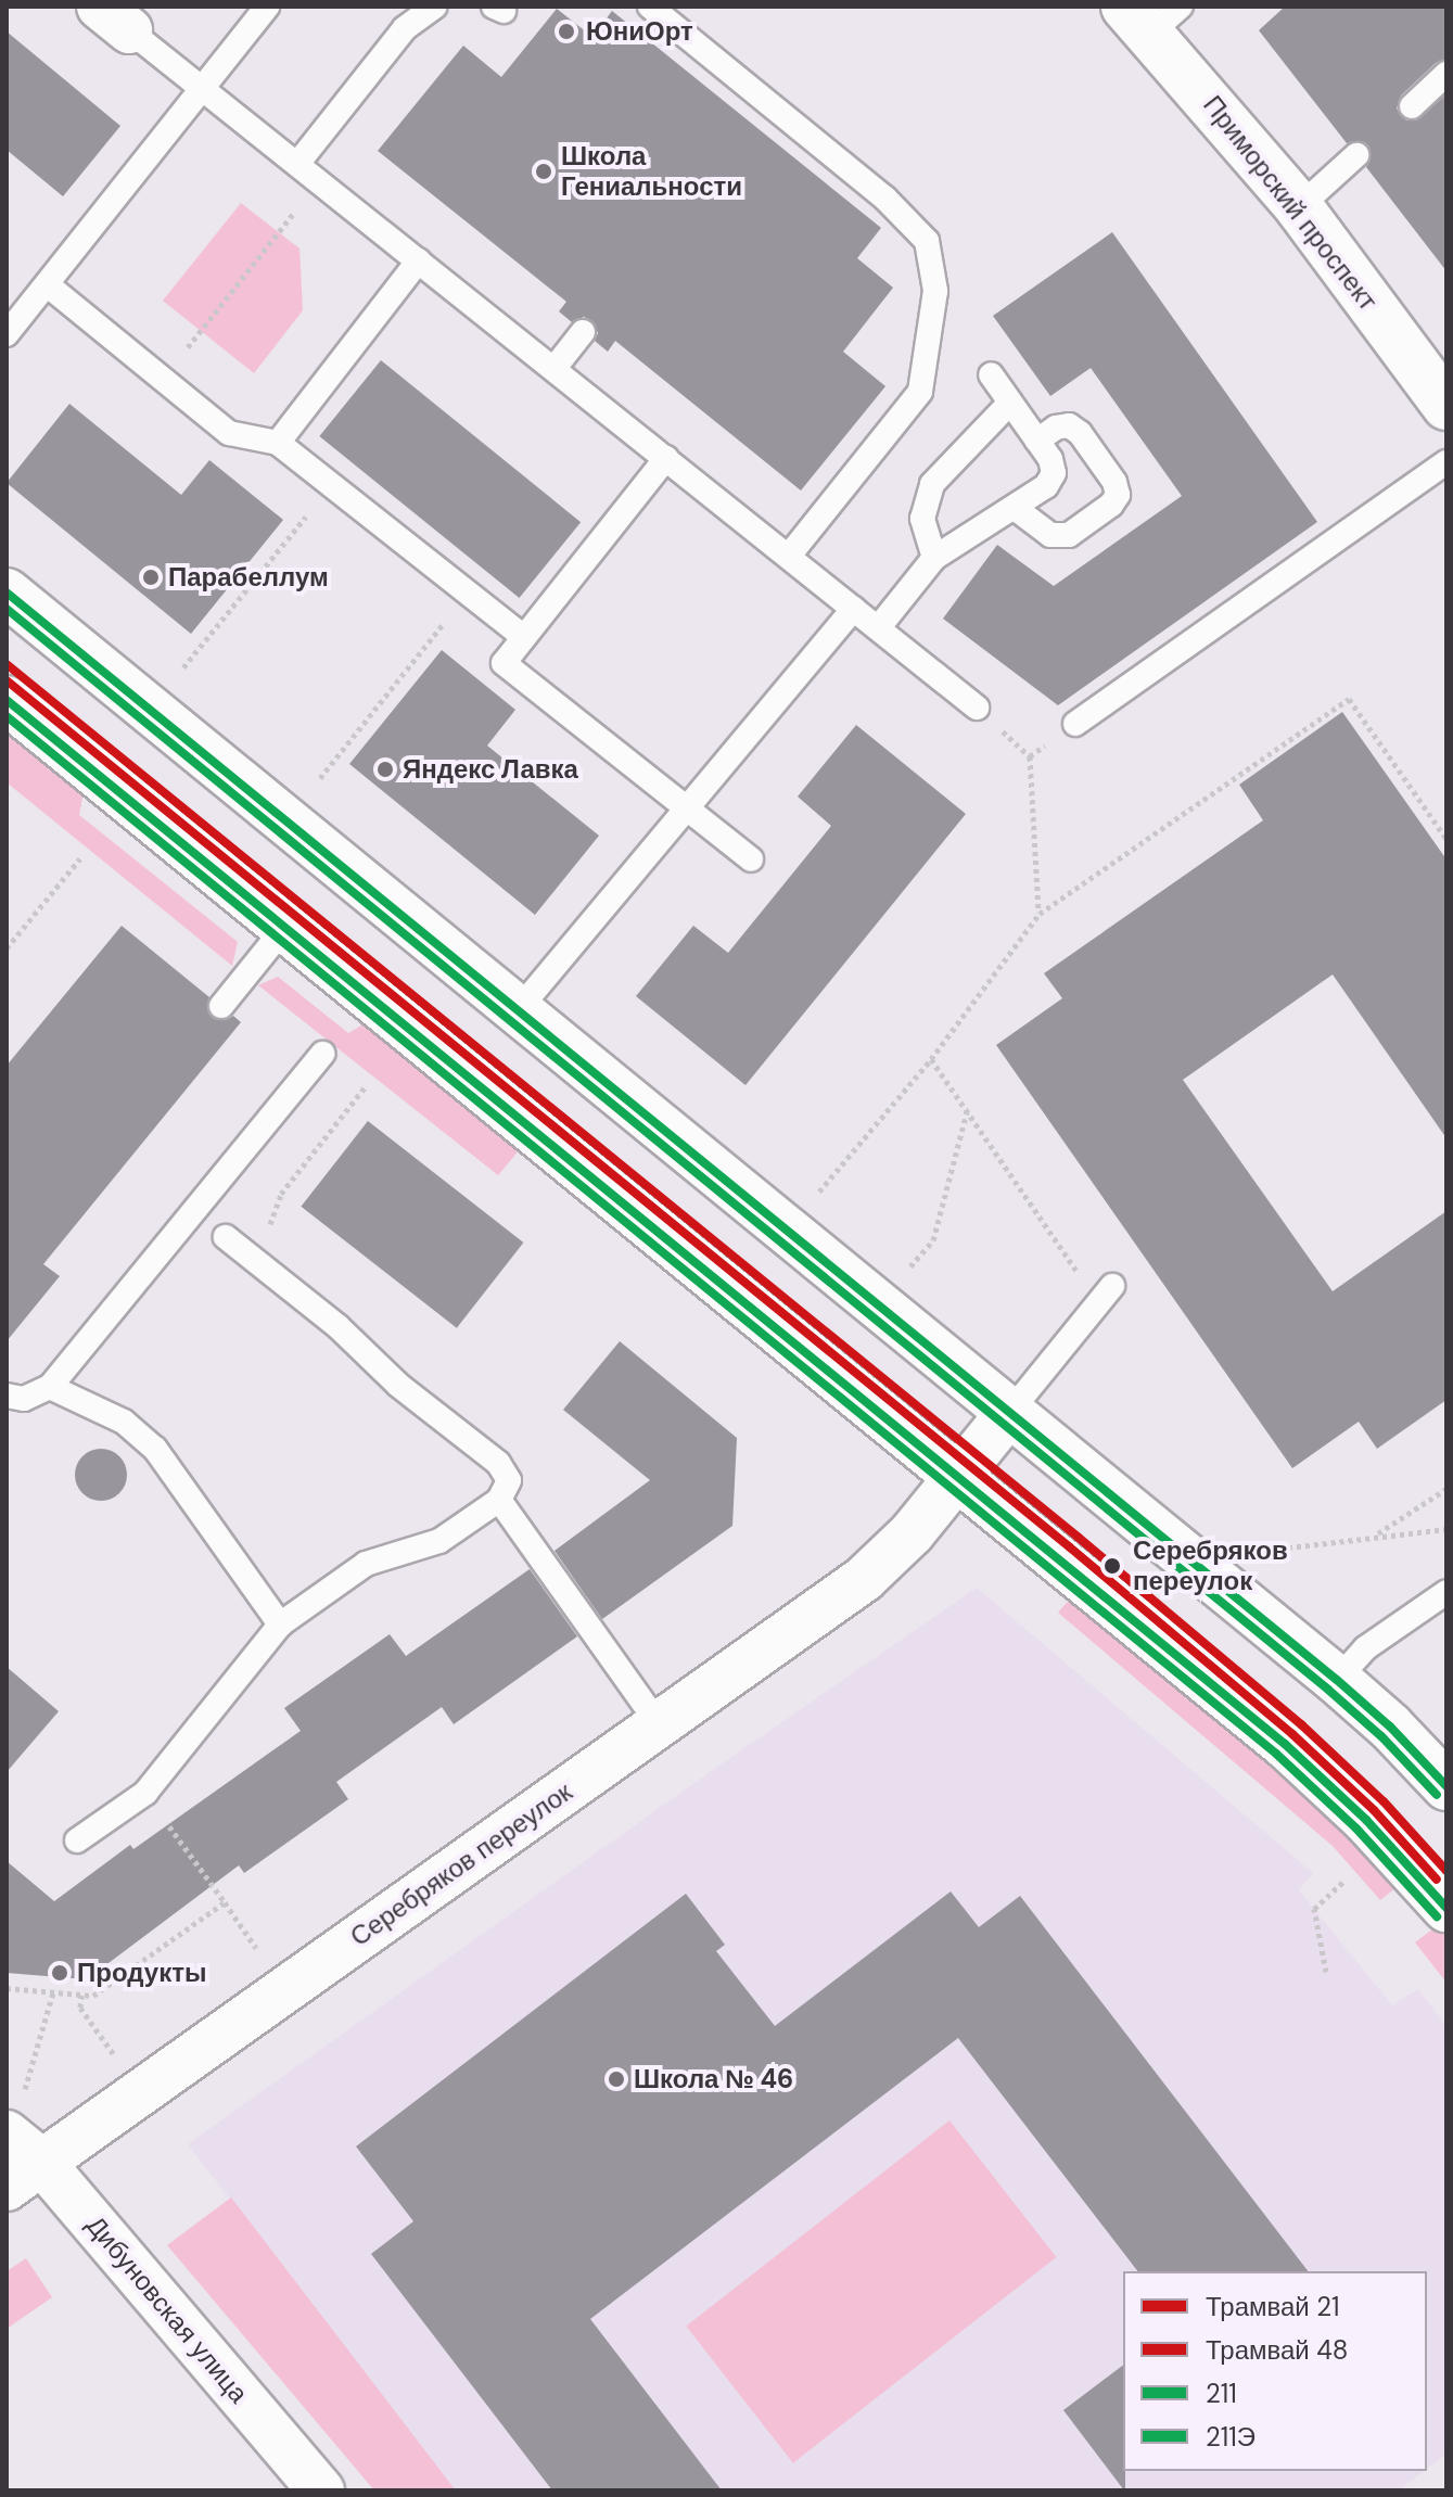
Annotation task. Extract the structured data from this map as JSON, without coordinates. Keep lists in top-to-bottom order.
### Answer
{
  "streets": {
    "main road": ["Приморский проспект"],
    "street": ["Серебряков переулок", "Дибуновская улица"]
  },
  "crossings": [
    ["Серебряков переулок", "Дибуновская улица"]
  ],
  "places": [
    "ЮниОрт",
    "Школа Гениальности",
    "Парабеллум",
    "Яндекс Лавка",
    "Серебряков переулок",
    "Продукты",
    "Школа № 46"
  ],
  "lines": [
    "transit line 211",
    "transit line 211Э",
    "tram line 21",
    "tram line 48"
  ],
  "legend": [
    "Трамвай 21",
    "Трамвай 48",
    "211",
    "211Э"
  ]
}
